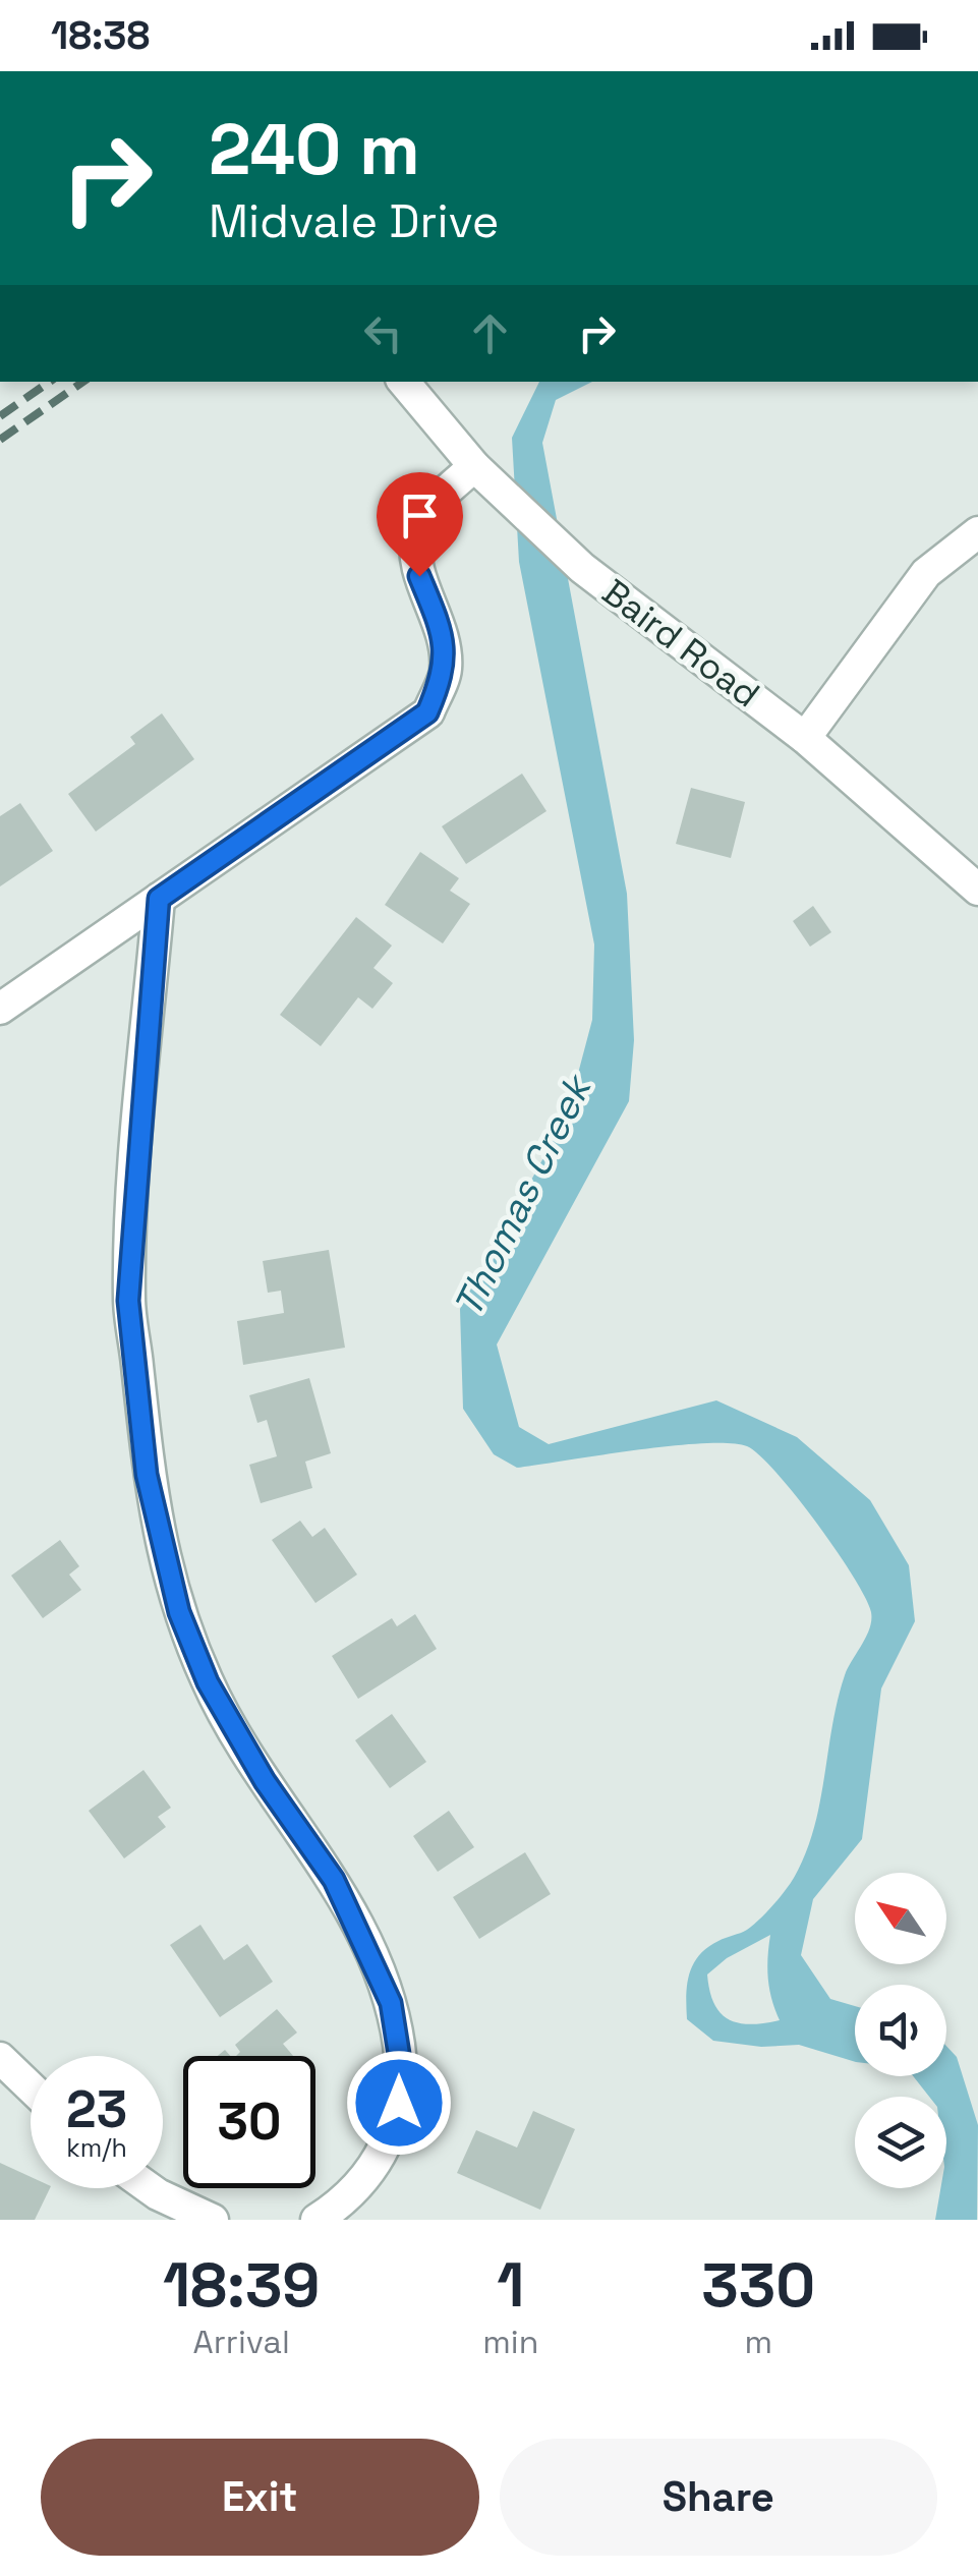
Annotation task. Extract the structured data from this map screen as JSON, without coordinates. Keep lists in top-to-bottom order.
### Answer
{
  "streets": {
    "street": ["Baird Road"]
  },
  "water": ["Thomas Creek"],
  "north": "top left",
  "page": {
    "status": "18:38",
    "turn": ["240 m", "Midvale Drive"],
    "speed": "23 km/h",
    "limit": "30",
    "eta": [
      "18:39",
      "Arrival",
      "1",
      "min",
      "330",
      "m"
    ],
    "buttons": ["Exit", "Share"]
  }
}
